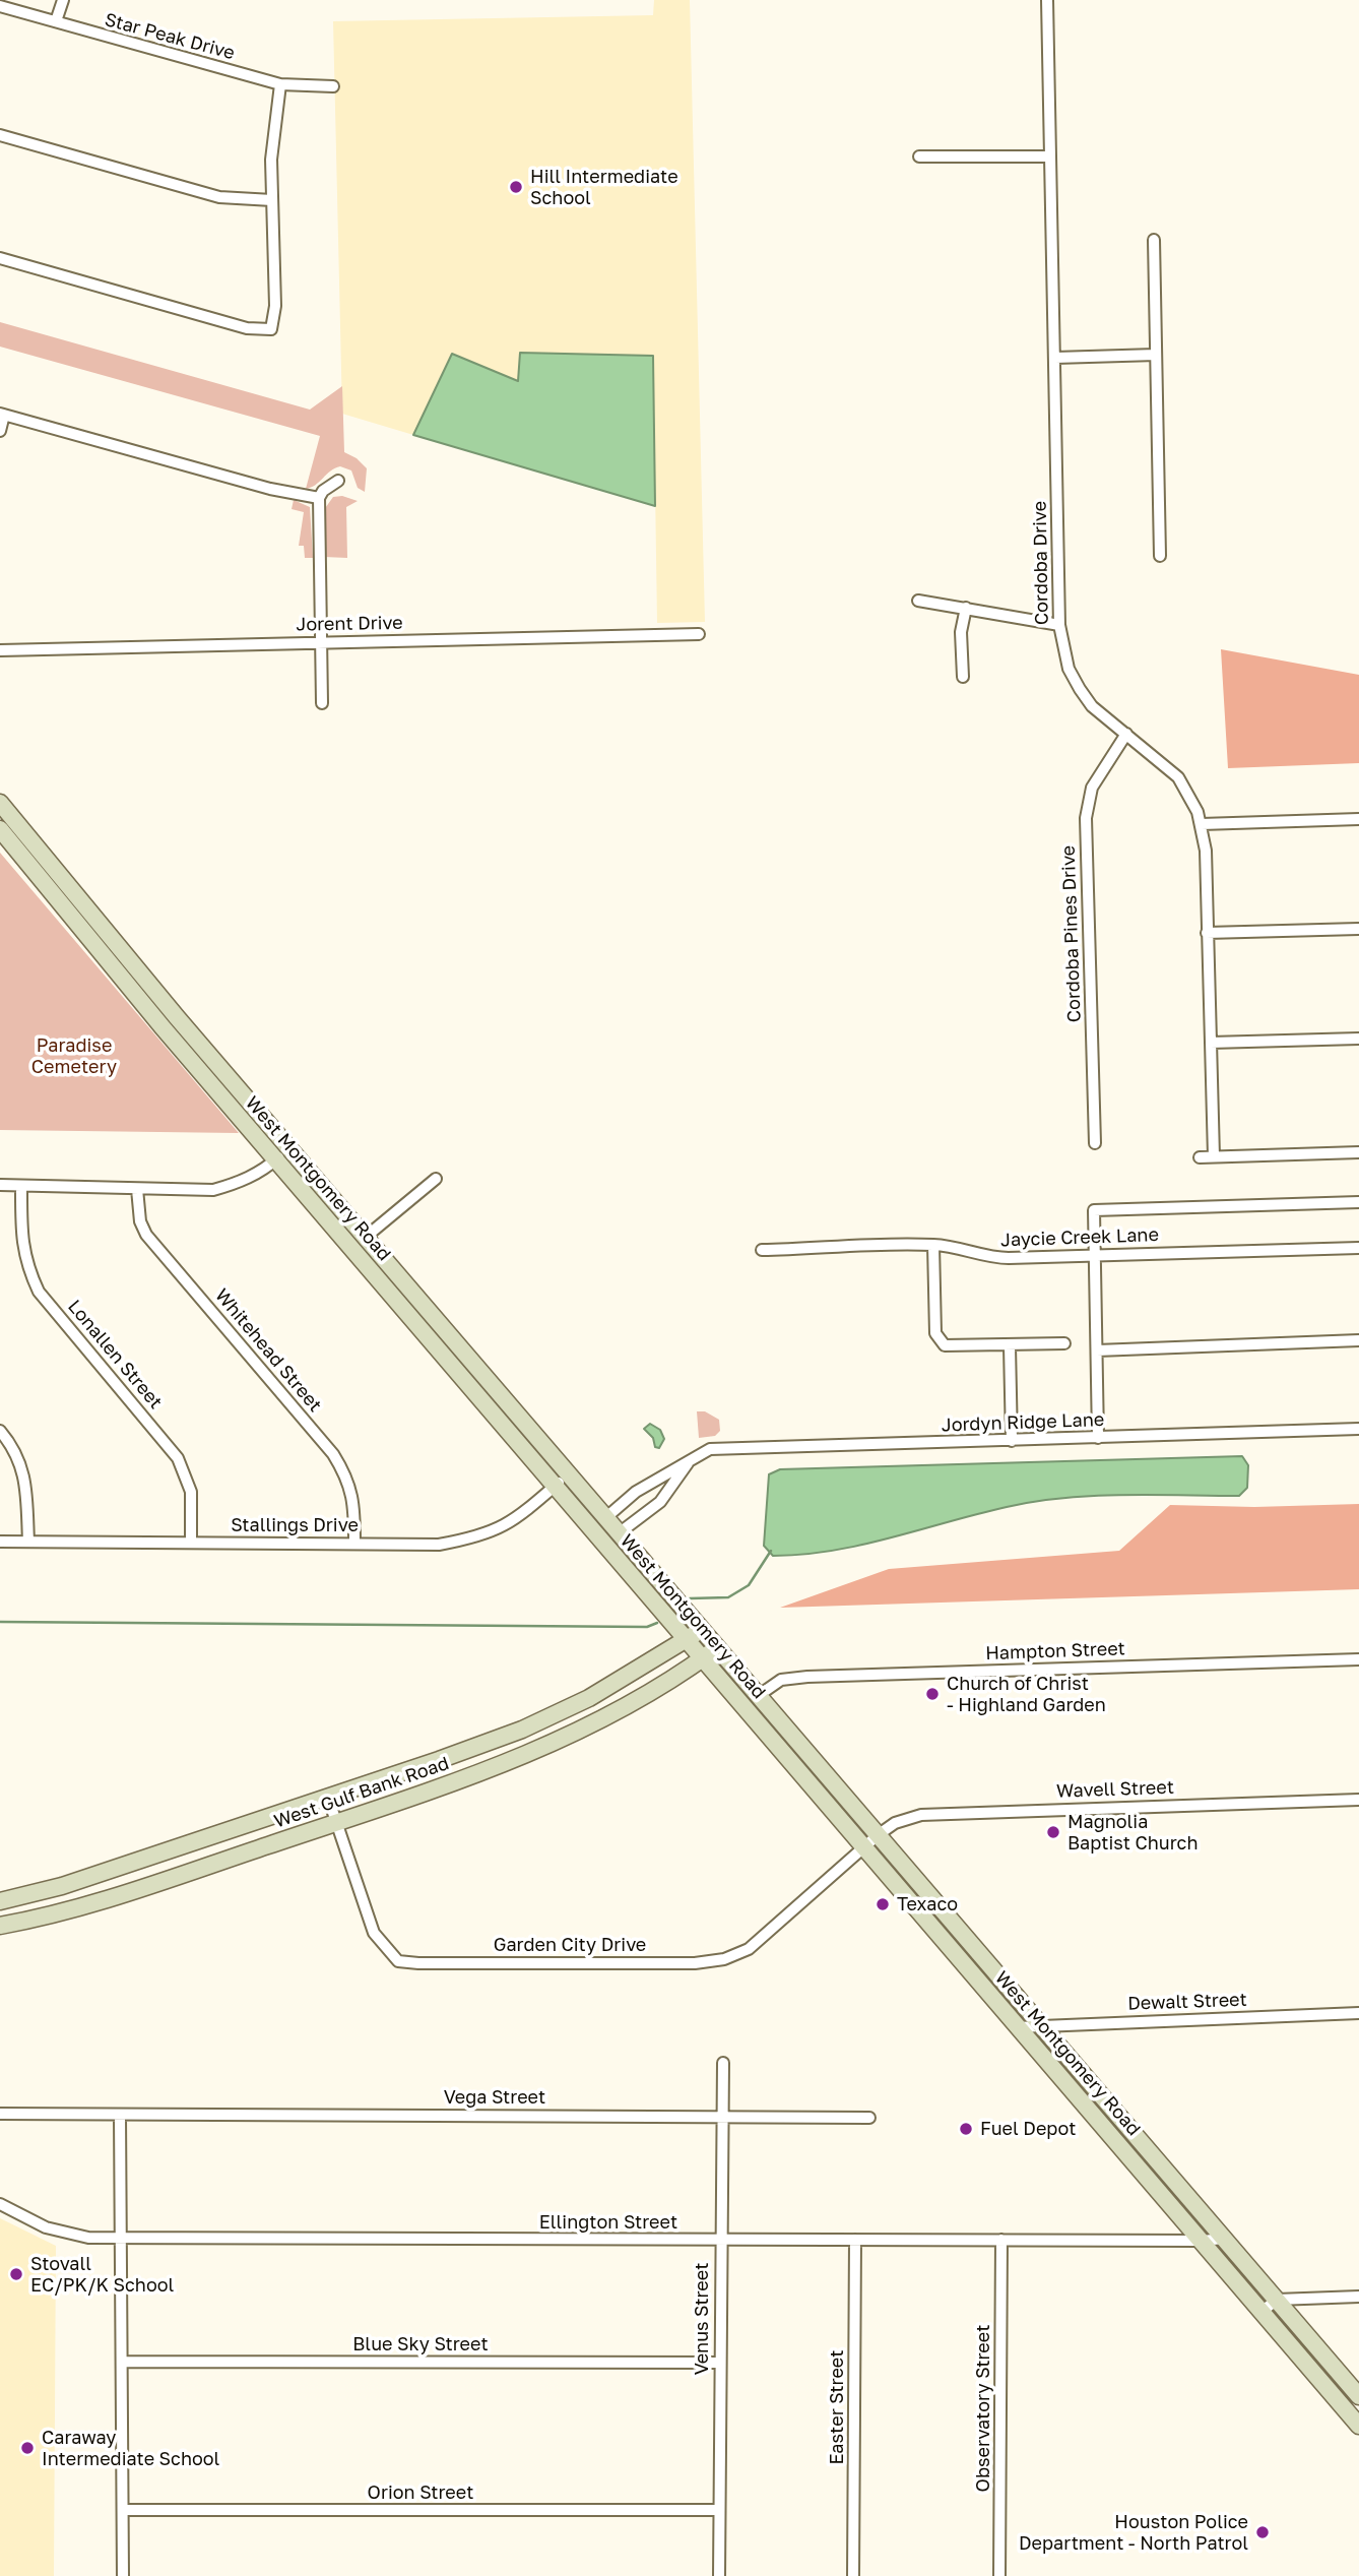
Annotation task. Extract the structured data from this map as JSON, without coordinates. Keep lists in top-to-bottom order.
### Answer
{
  "streets": {
    "main road": ["West Montgomery Road", "West Gulf Bank Road"],
    "street": [
      "Star Peak Drive",
      "Cordoba Drive",
      "Jorent Drive",
      "Cordoba Pines Drive",
      "Jaycie Creek Lane",
      "Whitehead Street",
      "Lonallen Street",
      "Jordyn Ridge Lane",
      "Stallings Drive",
      "Hampton Street",
      "Wavell Street",
      "Garden City Drive",
      "Dewalt Street",
      "Vega Street",
      "Ellington Street",
      "Venus Street",
      "Blue Sky Street",
      "Easter Street",
      "Observatory Street",
      "Orion Street"
    ]
  },
  "crossings": [
    ["Cordoba Drive", "Cordoba Pines Drive"],
    ["West Montgomery Road", "Jordyn Ridge Lane"],
    ["West Montgomery Road", "Stallings Drive"],
    ["West Montgomery Road", "Hampton Street"],
    ["West Montgomery Road", "Wavell Street"],
    ["West Montgomery Road", "West Gulf Bank Road"],
    ["West Montgomery Road", "Garden City Drive"],
    ["West Montgomery Road", "Dewalt Street"],
    ["West Montgomery Road", "Ellington Street"],
    ["Whitehead Street", "Stallings Drive"],
    ["Lonallen Street", "Stallings Drive"],
    ["Wavell Street", "Garden City Drive"],
    ["West Gulf Bank Road", "Garden City Drive"],
    ["Vega Street", "Venus Street"],
    ["Ellington Street", "Venus Street"],
    ["Ellington Street", "Easter Street"],
    ["Ellington Street", "Observatory Street"],
    ["Venus Street", "Blue Sky Street"],
    ["Venus Street", "Orion Street"]
  ],
  "parks": ["Paradise Cemetery"],
  "places": [
    "Hill Intermediate School",
    "Church of Christ - Highland Garden",
    "Magnolia Baptist Church",
    "Texaco",
    "Fuel Depot",
    "Stovall EC/PK/K School",
    "Caraway Intermediate School",
    "Houston Police Department - North Patrol"
  ]
}
